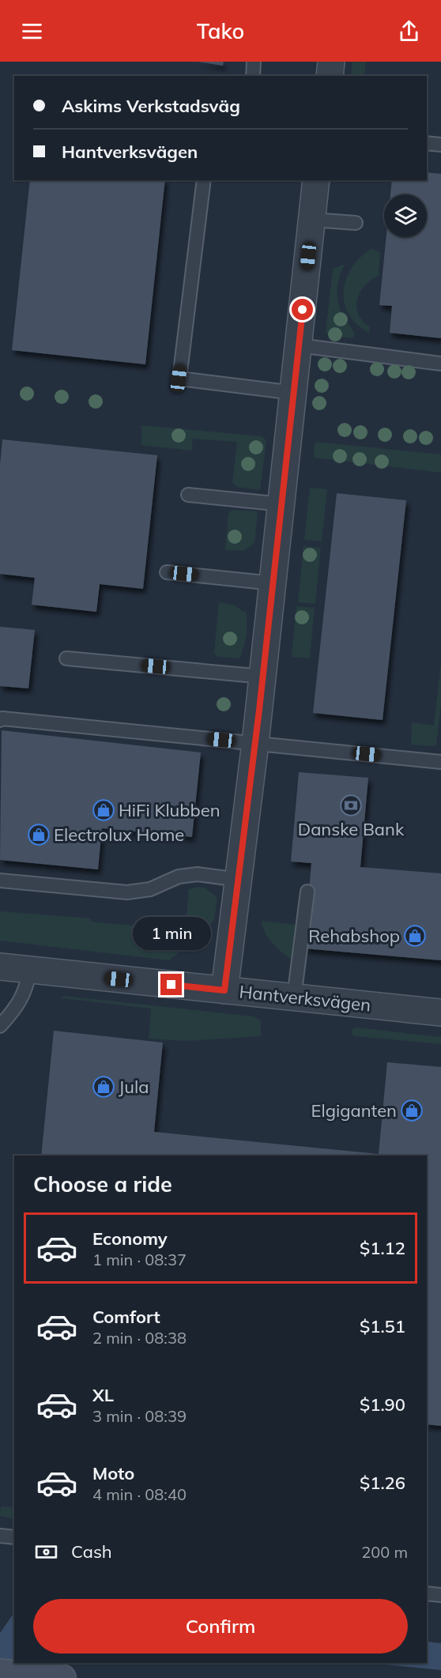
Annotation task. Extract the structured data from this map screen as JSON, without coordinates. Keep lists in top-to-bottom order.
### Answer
{
  "streets": {
    "street": ["Hantverksvägen"]
  },
  "places": {
    "bank": ["Danske Bank"],
    "shop": [
      "HiFi Klubben",
      "Electrolux Home",
      "Rehabshop",
      "Jula",
      "Elgiganten"
    ]
  },
  "page": {
    "header": "Tako",
    "banner": ["Askims Verkstadsväg", "Hantverksvägen"],
    "bubble": "1 min",
    "heading": "Choose a ride",
    "list": [
      {
        "name": "Economy",
        "note": "1 min · 08:37",
        "value": "$1.12"
      },
      {
        "name": "Comfort",
        "note": "2 min · 08:38",
        "value": "$1.51"
      },
      {
        "name": "XL",
        "note": "3 min · 08:39",
        "value": "$1.90"
      },
      {
        "name": "Moto",
        "note": "4 min · 08:40",
        "value": "$1.26"
      }
    ],
    "pay": ["Cash", "200 m"],
    "buttons": "Confirm"
  }
}
